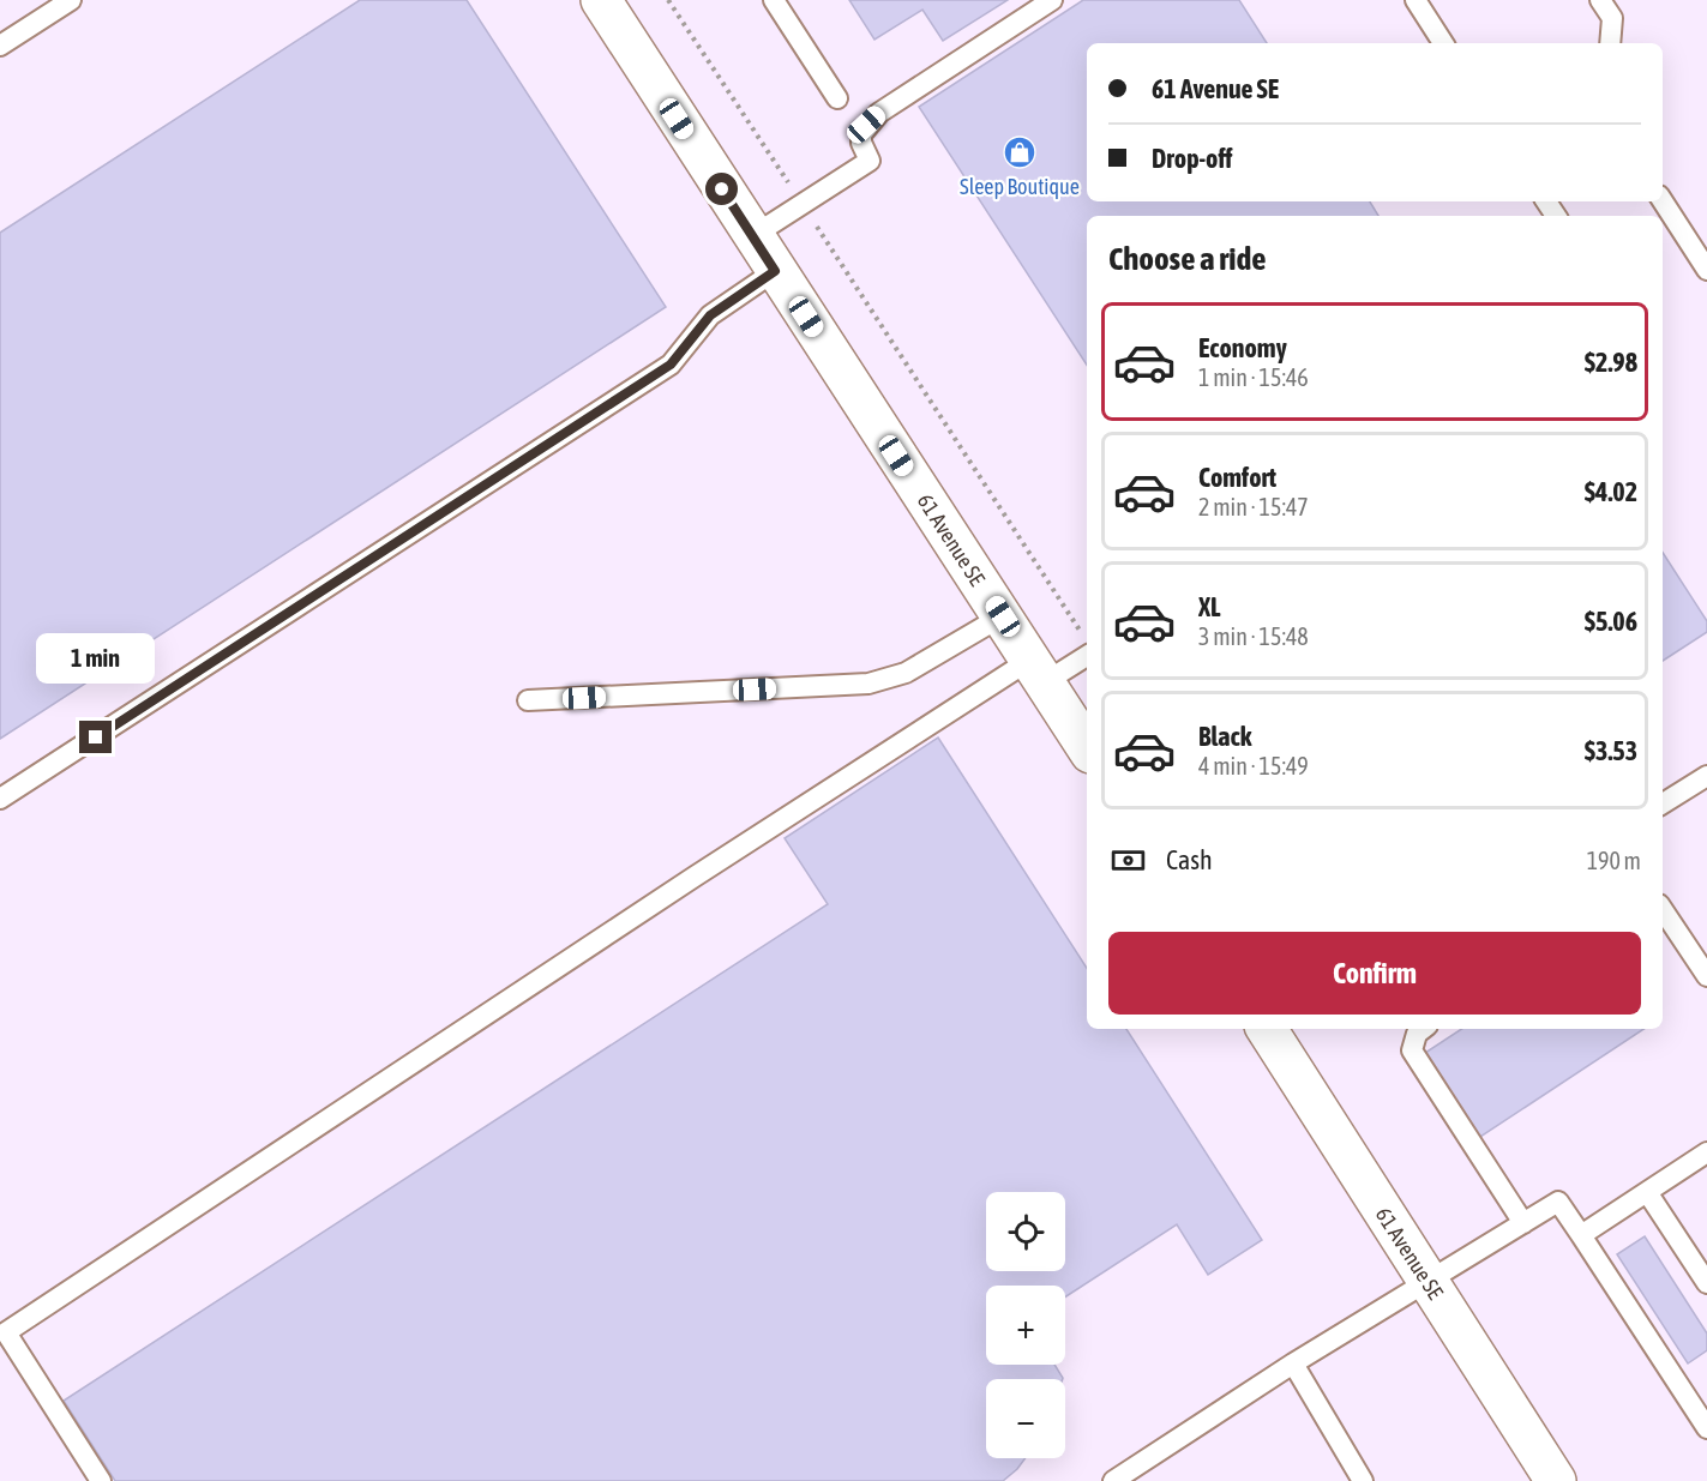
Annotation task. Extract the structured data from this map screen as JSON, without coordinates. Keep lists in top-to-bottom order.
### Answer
{
  "streets": {
    "street": ["61 Avenue SE"]
  },
  "places": {
    "shop": ["Sleep Boutique"]
  },
  "page": {
    "banner": ["61 Avenue SE", "Drop-off"],
    "heading": "Choose a ride",
    "list": [
      {
        "name": "Economy",
        "note": "1 min · 15:46",
        "value": "$2.98"
      },
      {
        "name": "Comfort",
        "note": "2 min · 15:47",
        "value": "$4.02"
      },
      {
        "name": "XL",
        "note": "3 min · 15:48",
        "value": "$5.06"
      },
      {
        "name": "Black",
        "note": "4 min · 15:49",
        "value": "$3.53"
      }
    ],
    "bubble": "1 min",
    "pay": ["Cash", "190 m"],
    "buttons": "Confirm",
    "map_buttons": ["+", "−"]
  }
}
